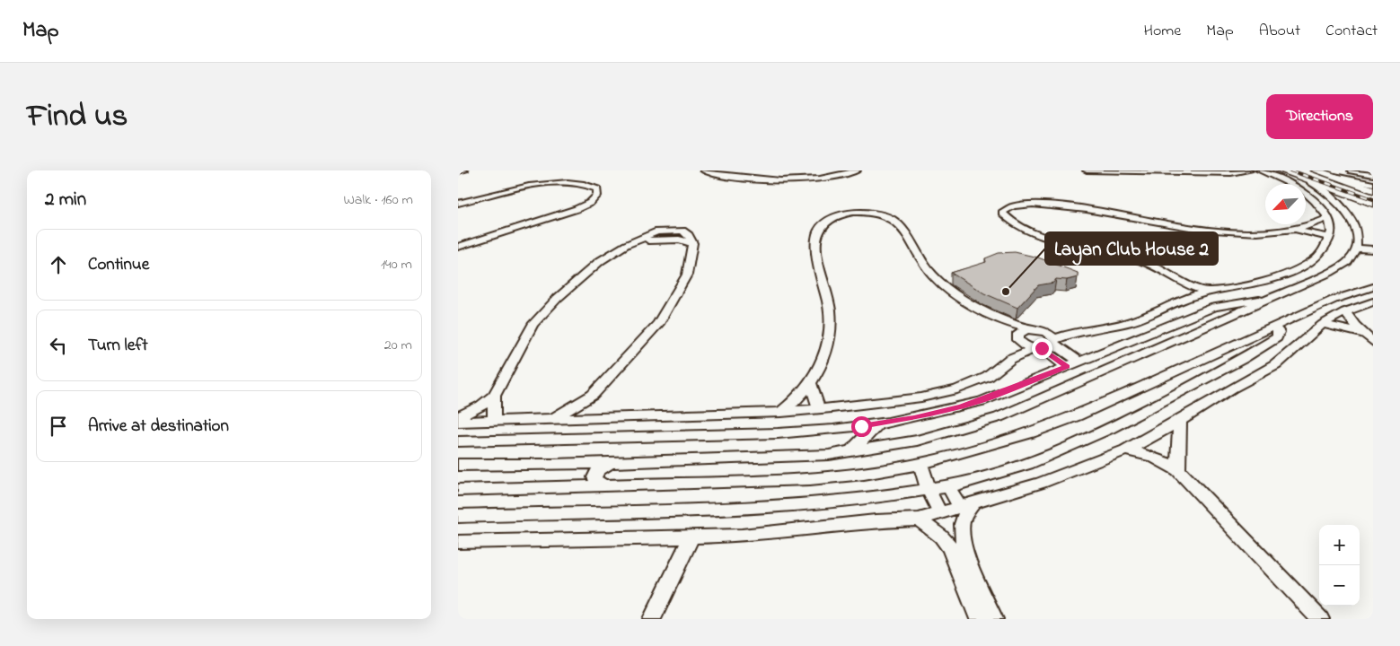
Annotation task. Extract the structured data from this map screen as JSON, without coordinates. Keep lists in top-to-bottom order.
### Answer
{
  "places": ["Layan Club House 2"],
  "north": "bottom left",
  "page": {
    "header": "Map",
    "nav": [
      "Home",
      "Map",
      "About",
      "Contact"
    ],
    "title": "Find us",
    "buttons": "Directions",
    "heading": ["2 min", "Walk · 160 m"],
    "list": [
      ["Continue", "140 m"],
      ["Turn left", "20 m"],
      "Arrive at destination"
    ],
    "map_buttons": ["+", "−"]
  }
}
